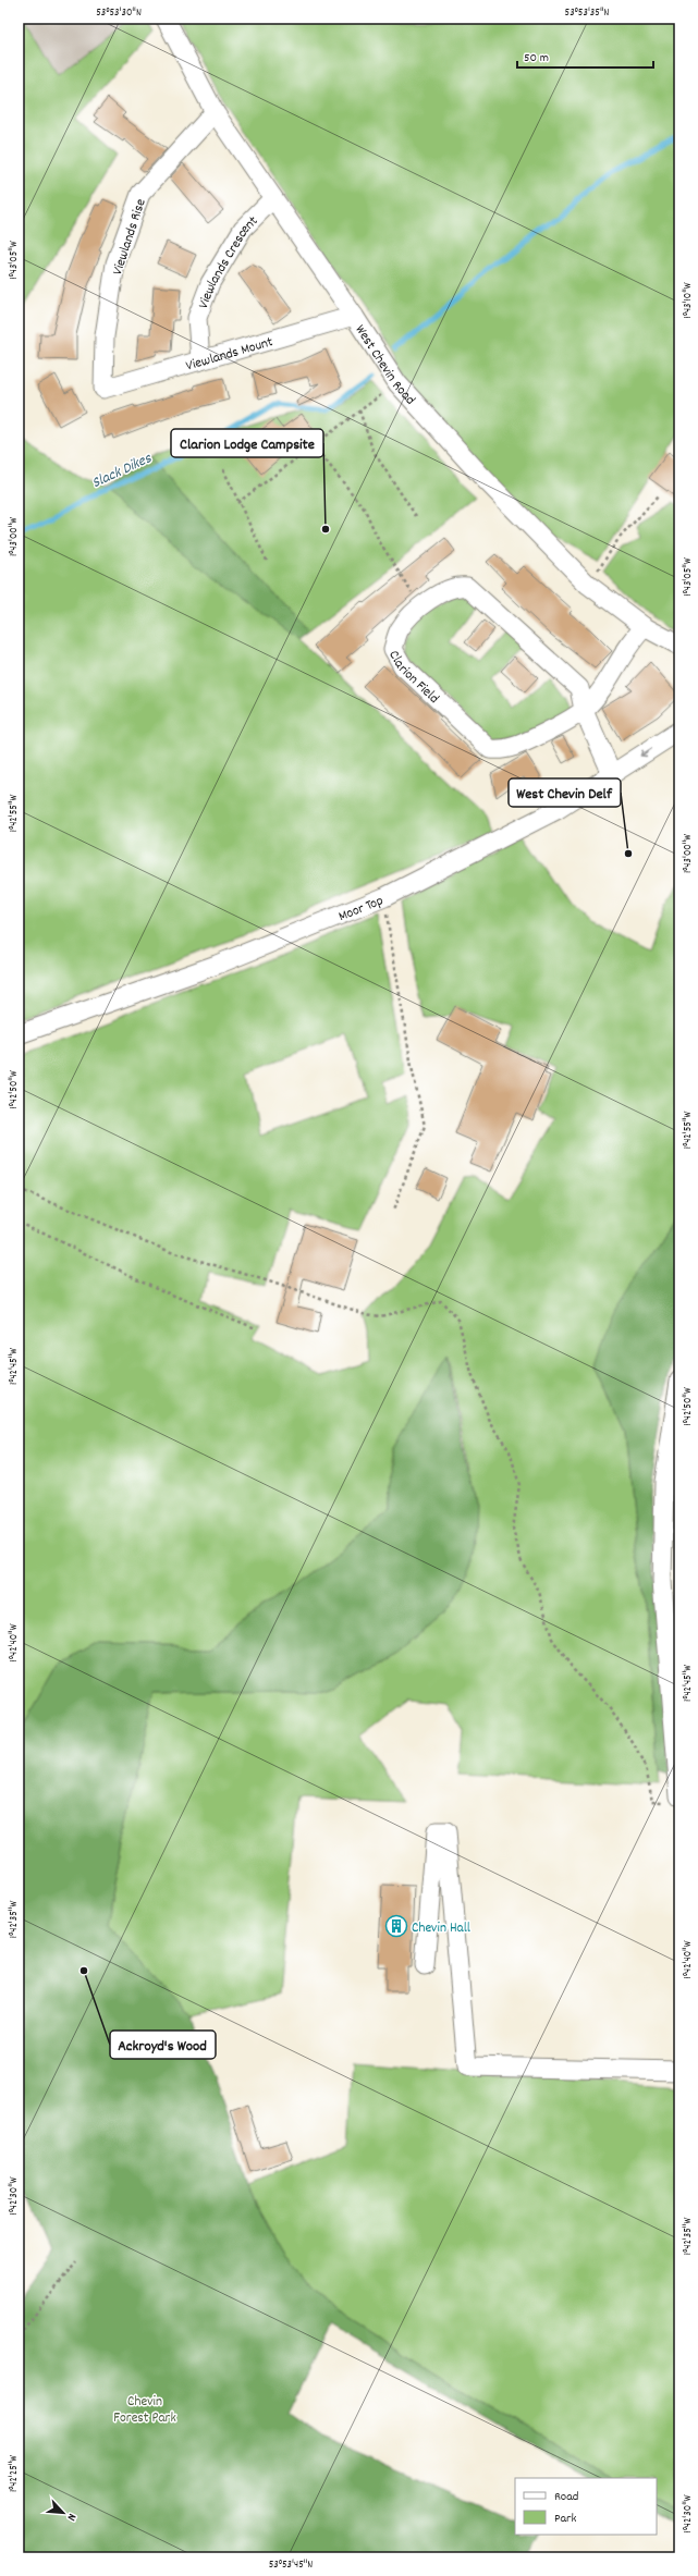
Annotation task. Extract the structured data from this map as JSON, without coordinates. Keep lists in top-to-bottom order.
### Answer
{
  "streets": {
    "street": [
      "Viewlands Rise",
      "Viewlands Crescent",
      "Viewlands Mount",
      "West Chevin Road",
      "Clarion Field",
      "Moor Top"
    ]
  },
  "crossings": [
    ["Viewlands Rise", "Viewlands Mount"],
    ["Viewlands Rise", "West Chevin Road"],
    ["Viewlands Crescent", "Viewlands Mount"],
    ["Viewlands Crescent", "West Chevin Road"],
    ["Viewlands Mount", "West Chevin Road"],
    ["West Chevin Road", "Clarion Field"]
  ],
  "water": ["Slack Dikes"],
  "parks": ["Chevin Forest Park"],
  "places": {
    "other": ["Clarion Lodge Campsite", "West Chevin Delf", "Ackroyd's Wood"],
    "building": ["Chevin Hall"]
  },
  "legend": ["Road", "Park"],
  "scale_bar": "50 m",
  "north": "bottom right",
  "coordinates": [
    "53°53'30\"N",
    "53°53'35\"N",
    "1°43'05\"W",
    "1°43'10\"W",
    "1°43'00\"W",
    "1°42'55\"W",
    "1°42'50\"W",
    "1°42'45\"W",
    "1°42'40\"W",
    "1°42'35\"W",
    "1°42'30\"W",
    "1°42'25\"W",
    "53°53'45\"N"
  ]
}
